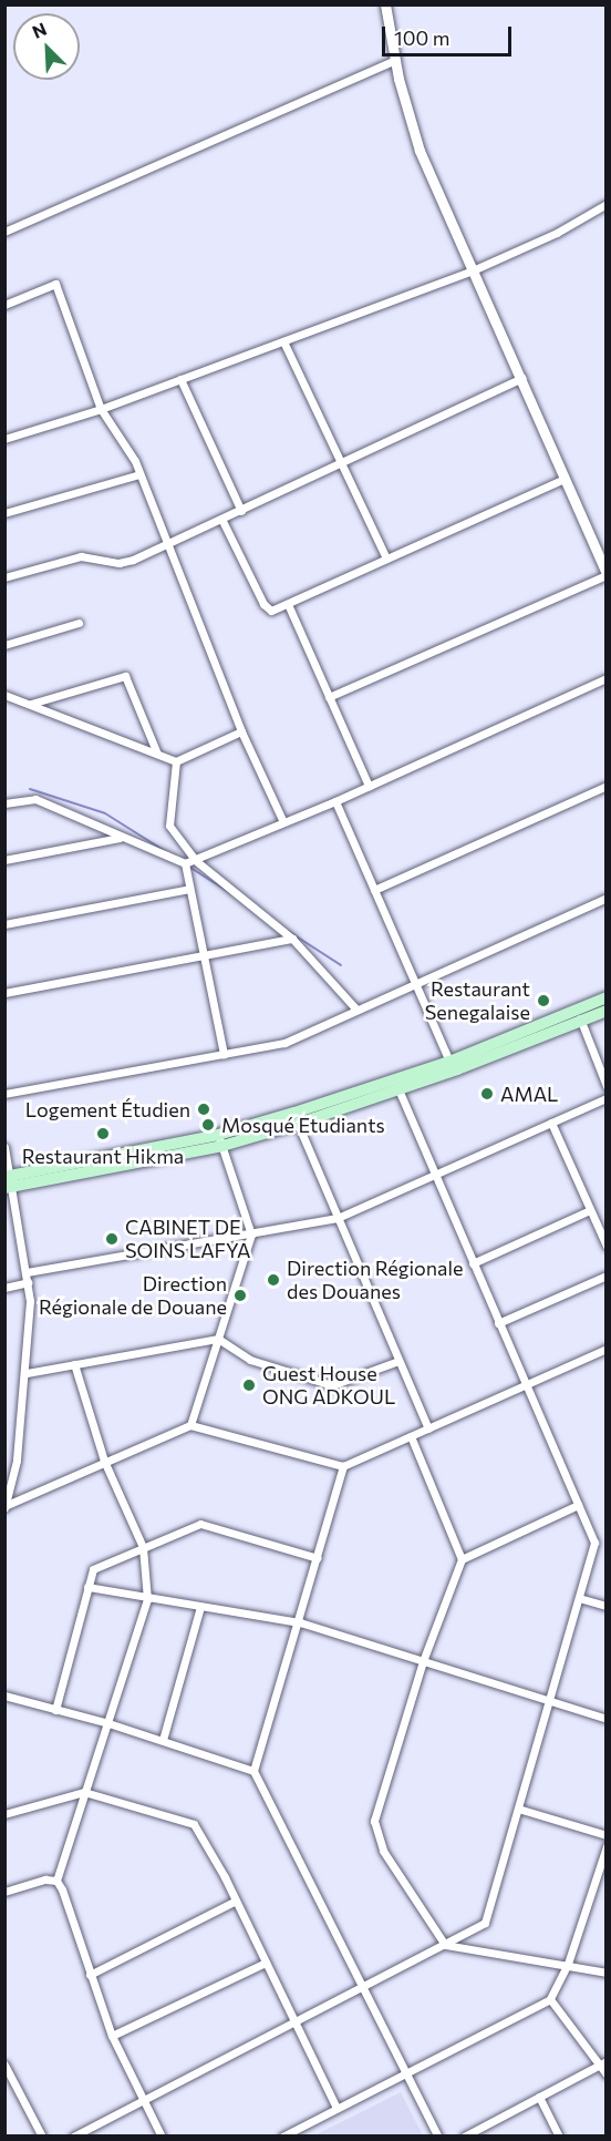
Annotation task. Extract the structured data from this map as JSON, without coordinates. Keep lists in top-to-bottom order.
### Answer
{
  "places": [
    "Restaurant Senegalaise",
    "AMAL",
    "Logement Étudien",
    "Mosqué Etudiants",
    "Restaurant Hikma",
    "CABINET DE SOINS LAFYA",
    "Direction Régionale des Douanes",
    "Direction Régionale de Douane",
    "Guest House ONG ADKOUL"
  ],
  "scale_bar": "100 m",
  "north": "top left"
}
